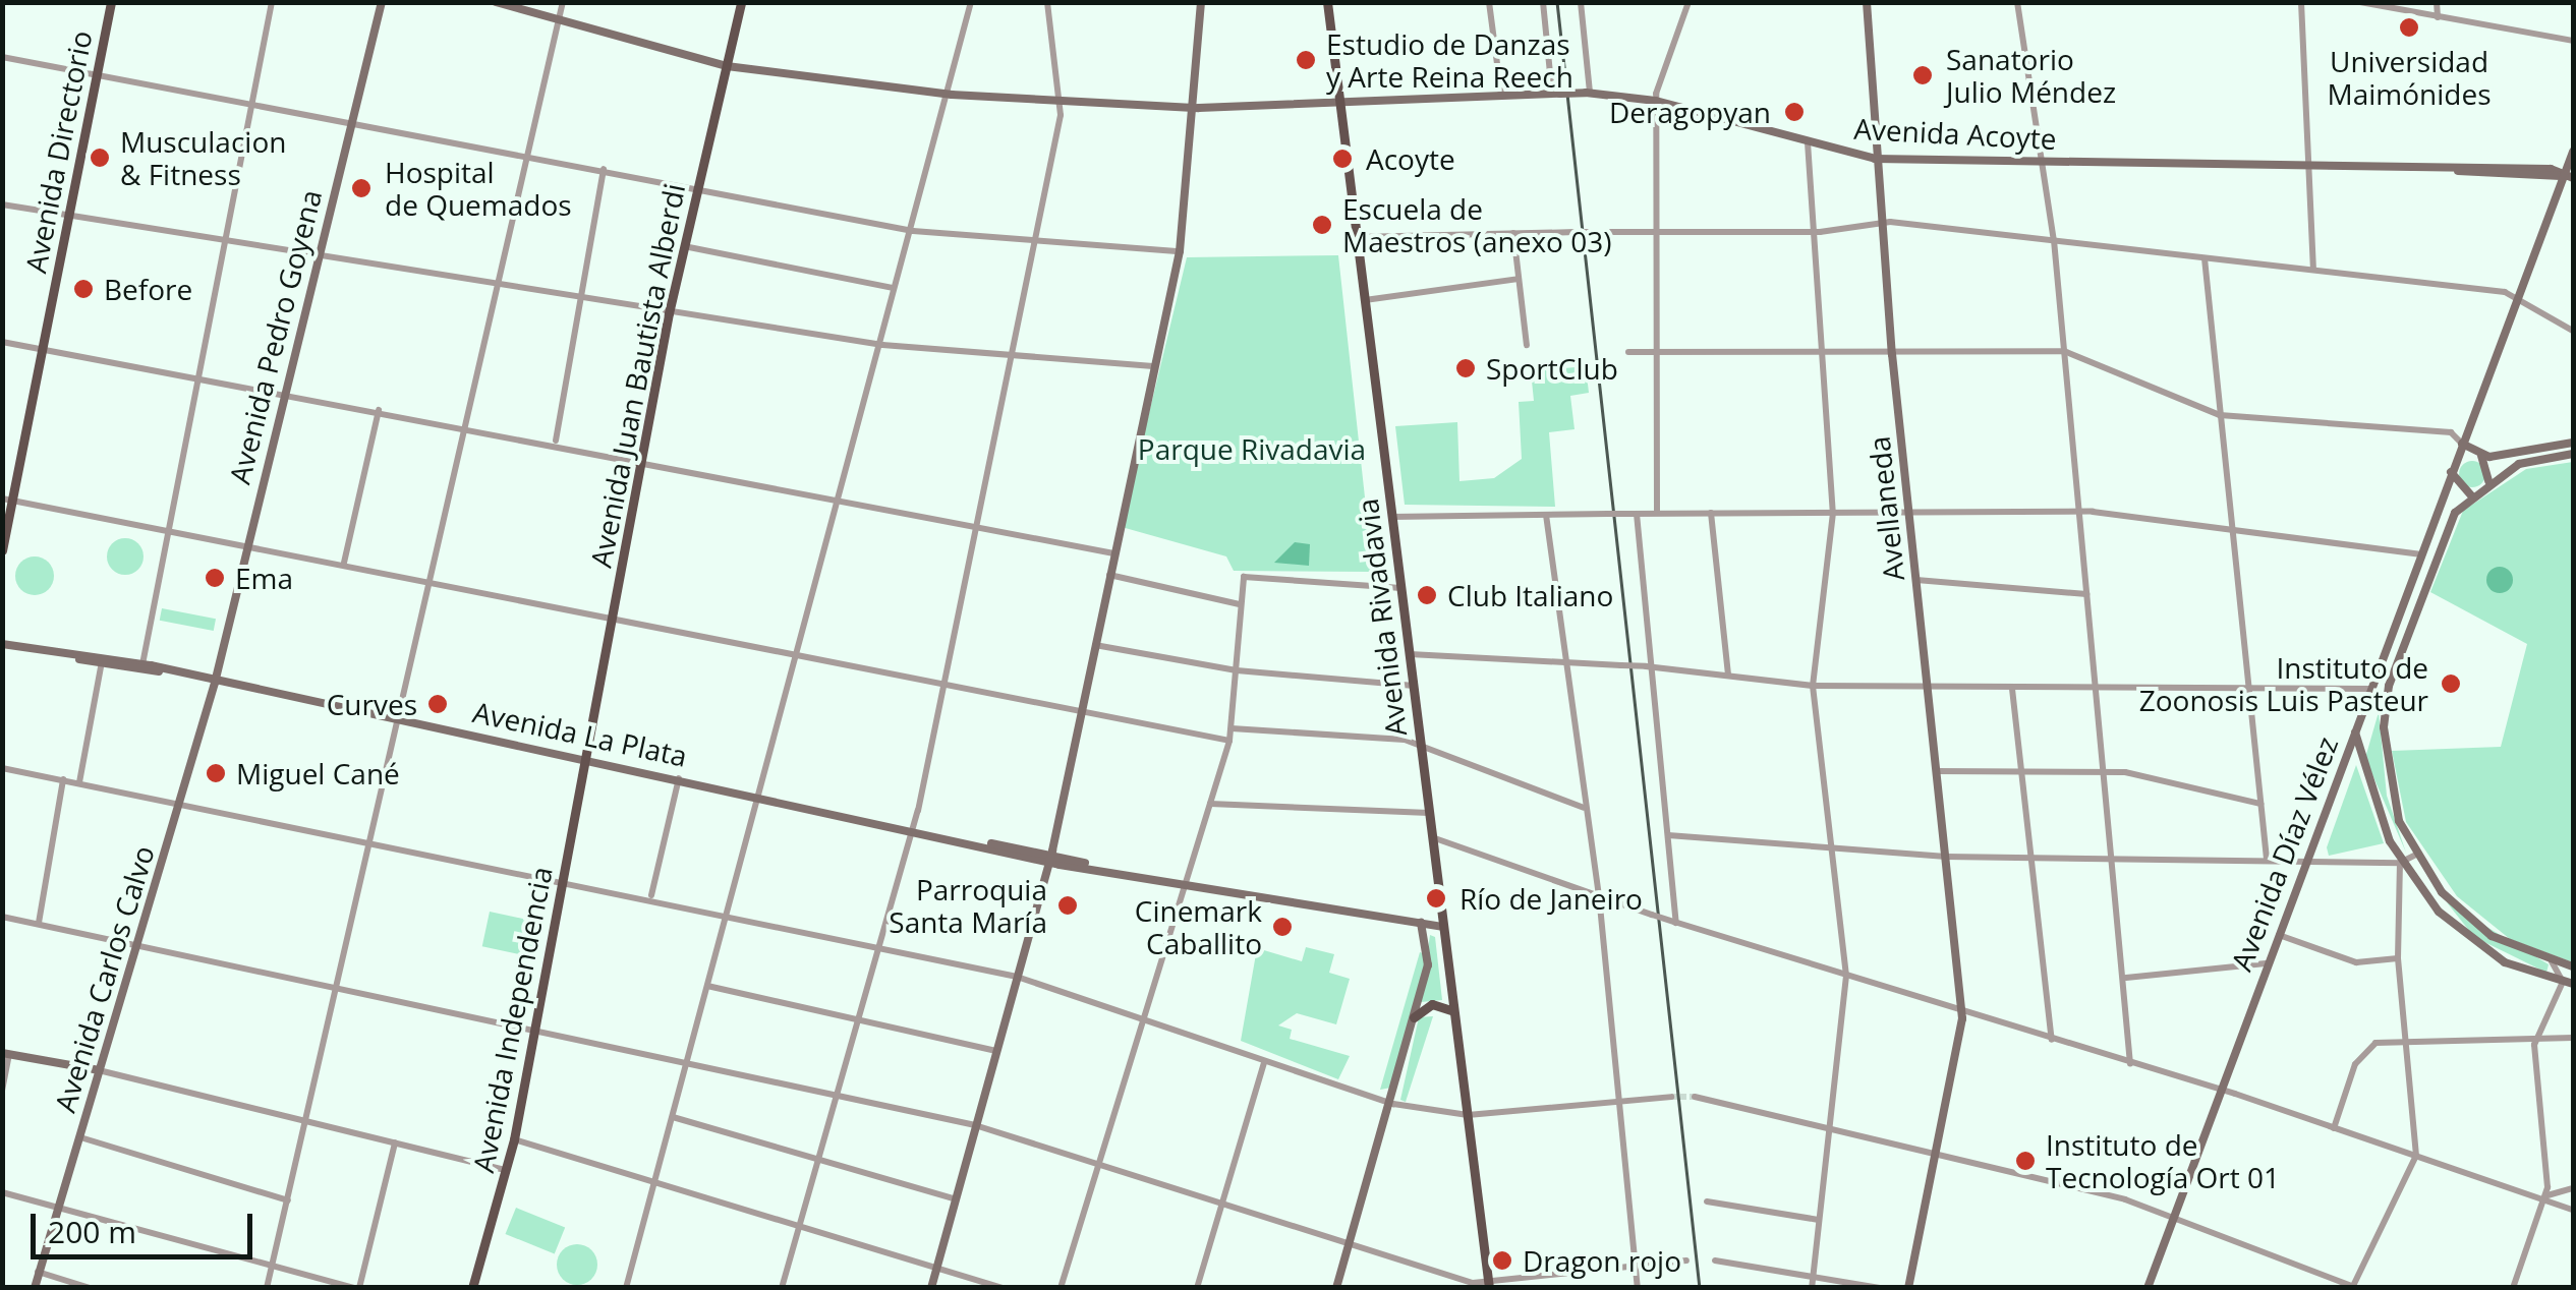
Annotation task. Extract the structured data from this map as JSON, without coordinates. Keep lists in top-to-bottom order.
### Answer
{
  "streets": {
    "main road": [
      "Avenida Acoyte",
      "Avenida Directorio",
      "Avenida Pedro Goyena",
      "Avenida Juan Bautista Alberdi",
      "Avellaneda",
      "Avenida Rivadavia",
      "Avenida La Plata",
      "Avenida Díaz Vélez",
      "Avenida Carlos Calvo",
      "Avenida Independencia"
    ]
  },
  "crossings": [
    ["Avenida Acoyte", "Avenida Juan Bautista Alberdi"],
    ["Avenida Acoyte", "Avellaneda"],
    ["Avenida Acoyte", "Avenida Rivadavia"],
    ["Avenida Acoyte", "Avenida Díaz Vélez"],
    ["Avenida Pedro Goyena", "Avenida La Plata"],
    ["Avenida Pedro Goyena", "Avenida Carlos Calvo"],
    ["Avenida Juan Bautista Alberdi", "Avenida La Plata"],
    ["Avenida Juan Bautista Alberdi", "Avenida Independencia"],
    ["Avenida Rivadavia", "Avenida La Plata"],
    ["Avenida La Plata", "Avenida Carlos Calvo"],
    ["Avenida La Plata", "Avenida Independencia"]
  ],
  "parks": ["Parque Rivadavia"],
  "places": [
    "Universidad Maimónides",
    "Estudio de Danzas y Arte Reina Reech",
    "Sanatorio Julio Méndez",
    "Deragopyan",
    "Musculacion & Fitness",
    "Acoyte",
    "Hospital de Quemados",
    "Escuela de Maestros (anexo 03)",
    "Before",
    "SportClub",
    "Ema",
    "Club Italiano",
    "Instituto de Zoonosis Luis Pasteur",
    "Curves",
    "Miguel Cané",
    "Río de Janeiro",
    "Parroquia Santa María",
    "Cinemark Caballito",
    "Instituto de Tecnología Ort 01",
    "Dragon rojo"
  ],
  "scale_bar": "200 m"
}
